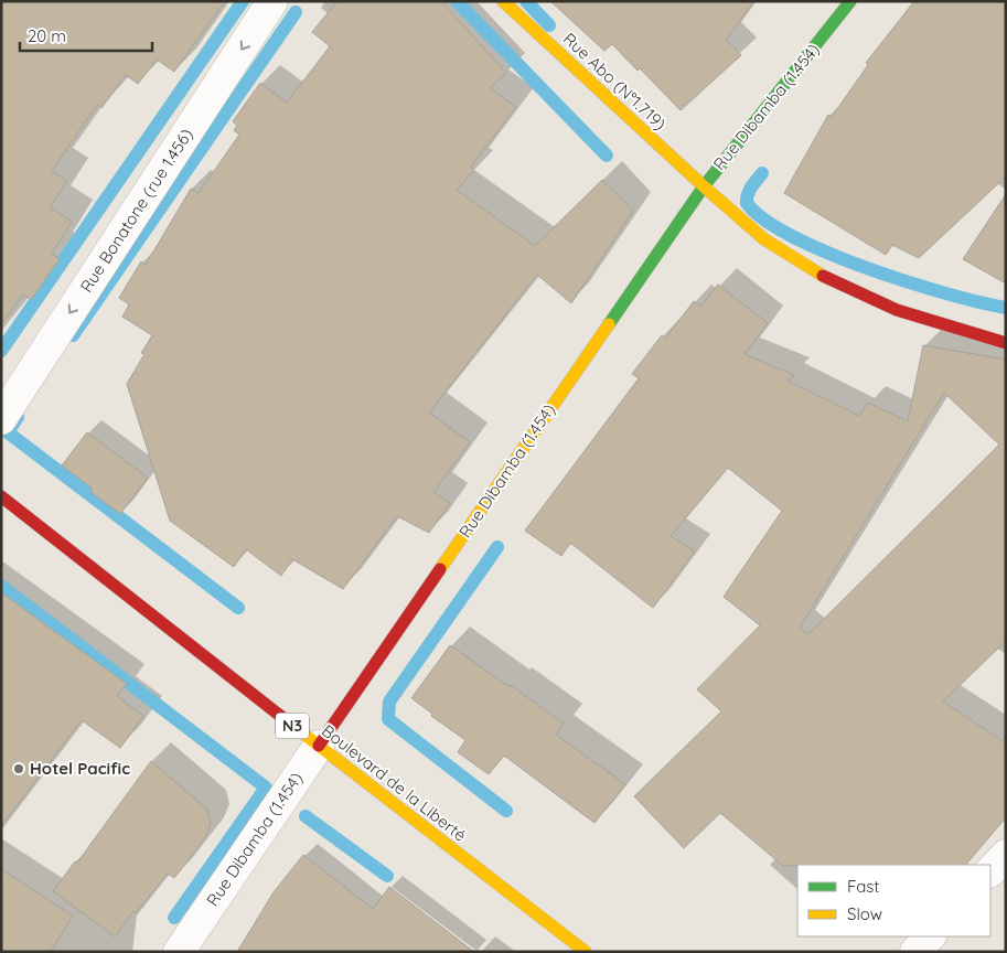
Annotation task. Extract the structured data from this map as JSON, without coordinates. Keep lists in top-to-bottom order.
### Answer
{
  "streets": {
    "main road": [
      "Rue Abo (N°1.719)",
      "Rue Dibamba (1.454)",
      "N3",
      "Boulevard de la Liberté"
    ],
    "street": ["Rue Bonatone (rue 1.456)"]
  },
  "crossings": [
    ["Rue Abo (N°1.719)", "Rue Dibamba (1.454)"],
    ["Rue Dibamba (1.454)", "Boulevard de la Liberté"]
  ],
  "one_way": ["Rue Bonatone (rue 1.456)"],
  "places": ["Hotel Pacific"],
  "legend": ["Fast", "Slow"],
  "scale_bar": "20 m"
}
